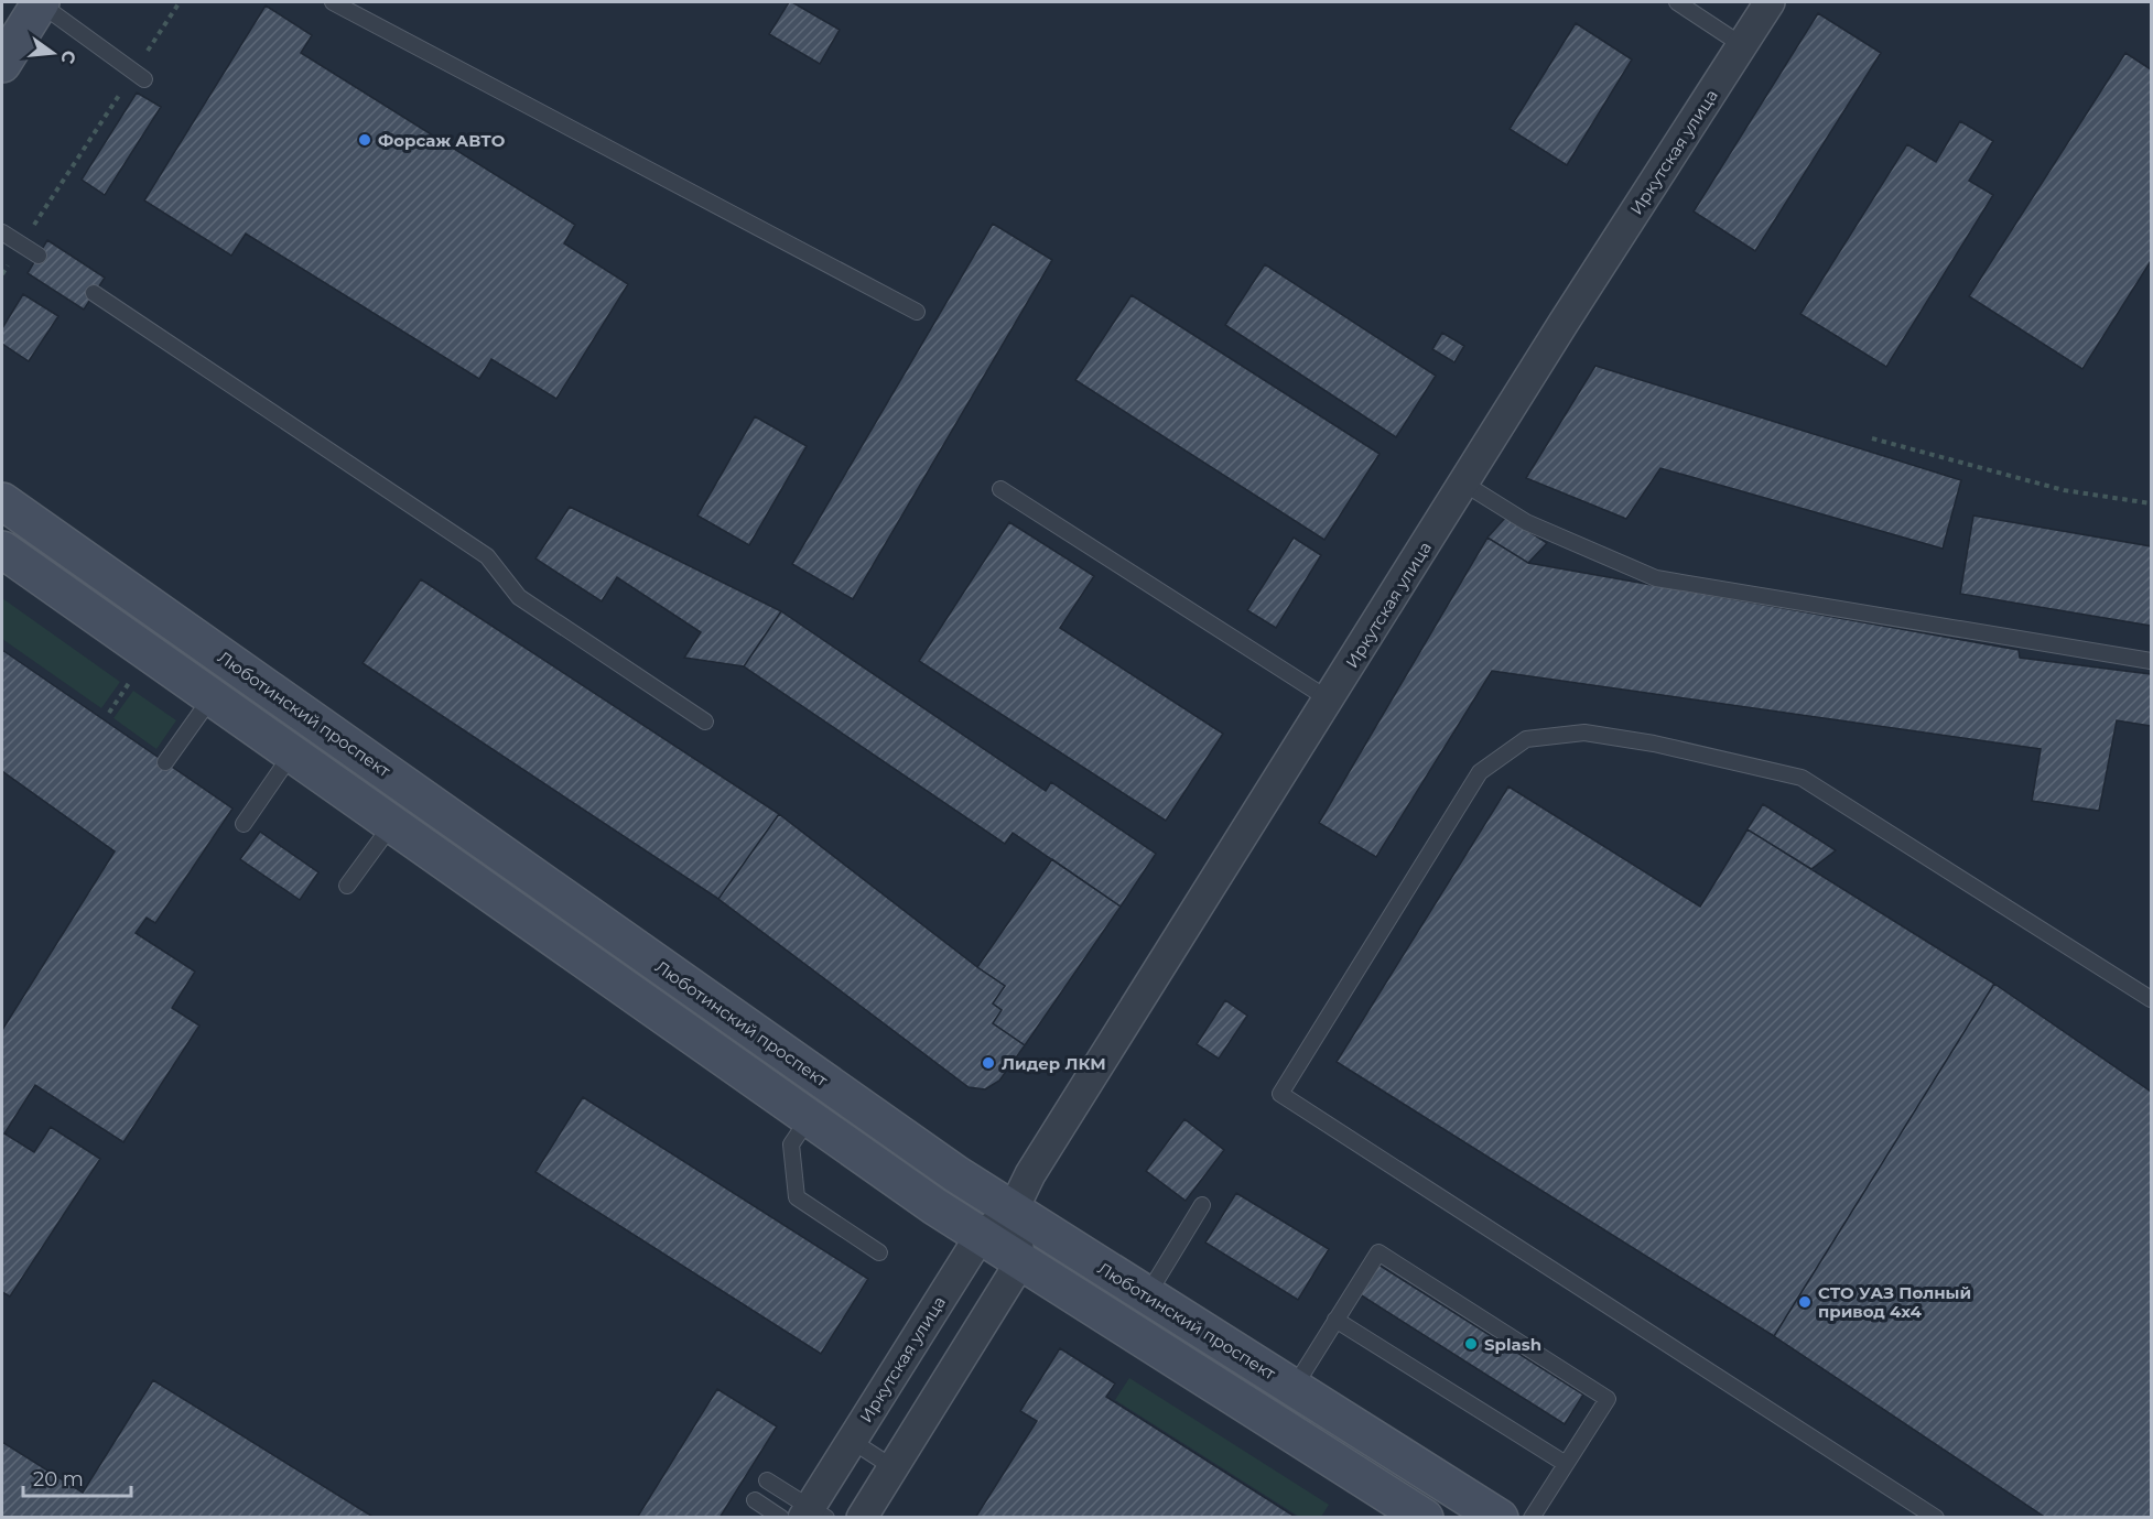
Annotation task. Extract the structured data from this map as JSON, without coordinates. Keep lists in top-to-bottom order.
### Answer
{
  "streets": {
    "street": ["Иркутская улица", "Люботинский проспект"]
  },
  "crossings": [
    ["Иркутская улица", "Люботинский проспект"]
  ],
  "places": [
    "Форсаж АВТО",
    "Лидер ЛКМ",
    "СТО УАЗ Полный привод 4х4",
    "Splash"
  ],
  "scale_bar": "20 m",
  "north": "right"
}
